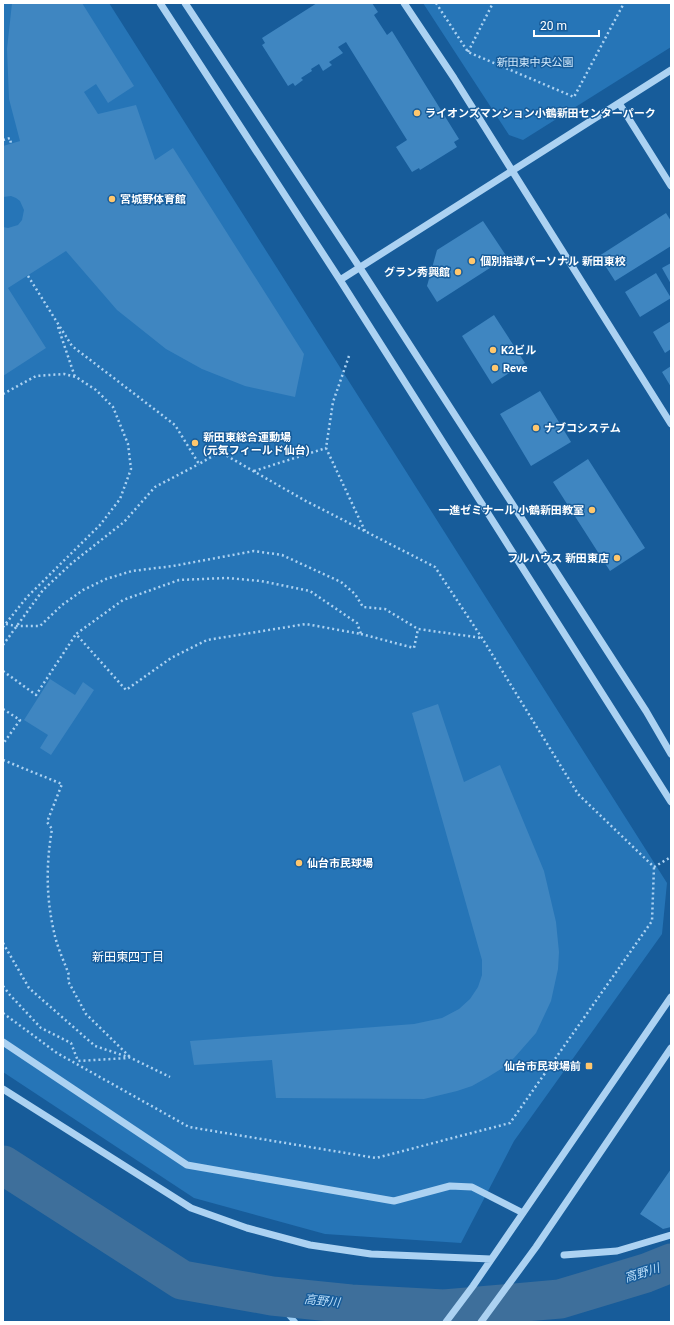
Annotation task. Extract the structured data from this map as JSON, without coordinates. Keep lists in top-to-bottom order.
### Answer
{
  "districts": ["新田東四丁目"],
  "water": ["高野川"],
  "parks": ["新田東中央公園"],
  "places": {
    "other": [
      "ライオンズマンション小鶴新田センターパーク",
      "宮城野体育館",
      "個別指導パーソナル 新田東校",
      "グラン秀興館",
      "K2ビル",
      "Reve",
      "ナブコシステム",
      "新田東総合運動場 (元気フィールド仙台)",
      "一進ゼミナール 小鶴新田教室",
      "フルハウス 新田東店",
      "仙台市民球場"
    ],
    "transit": ["仙台市民球場前"]
  },
  "scale_bar": "20 m"
}
